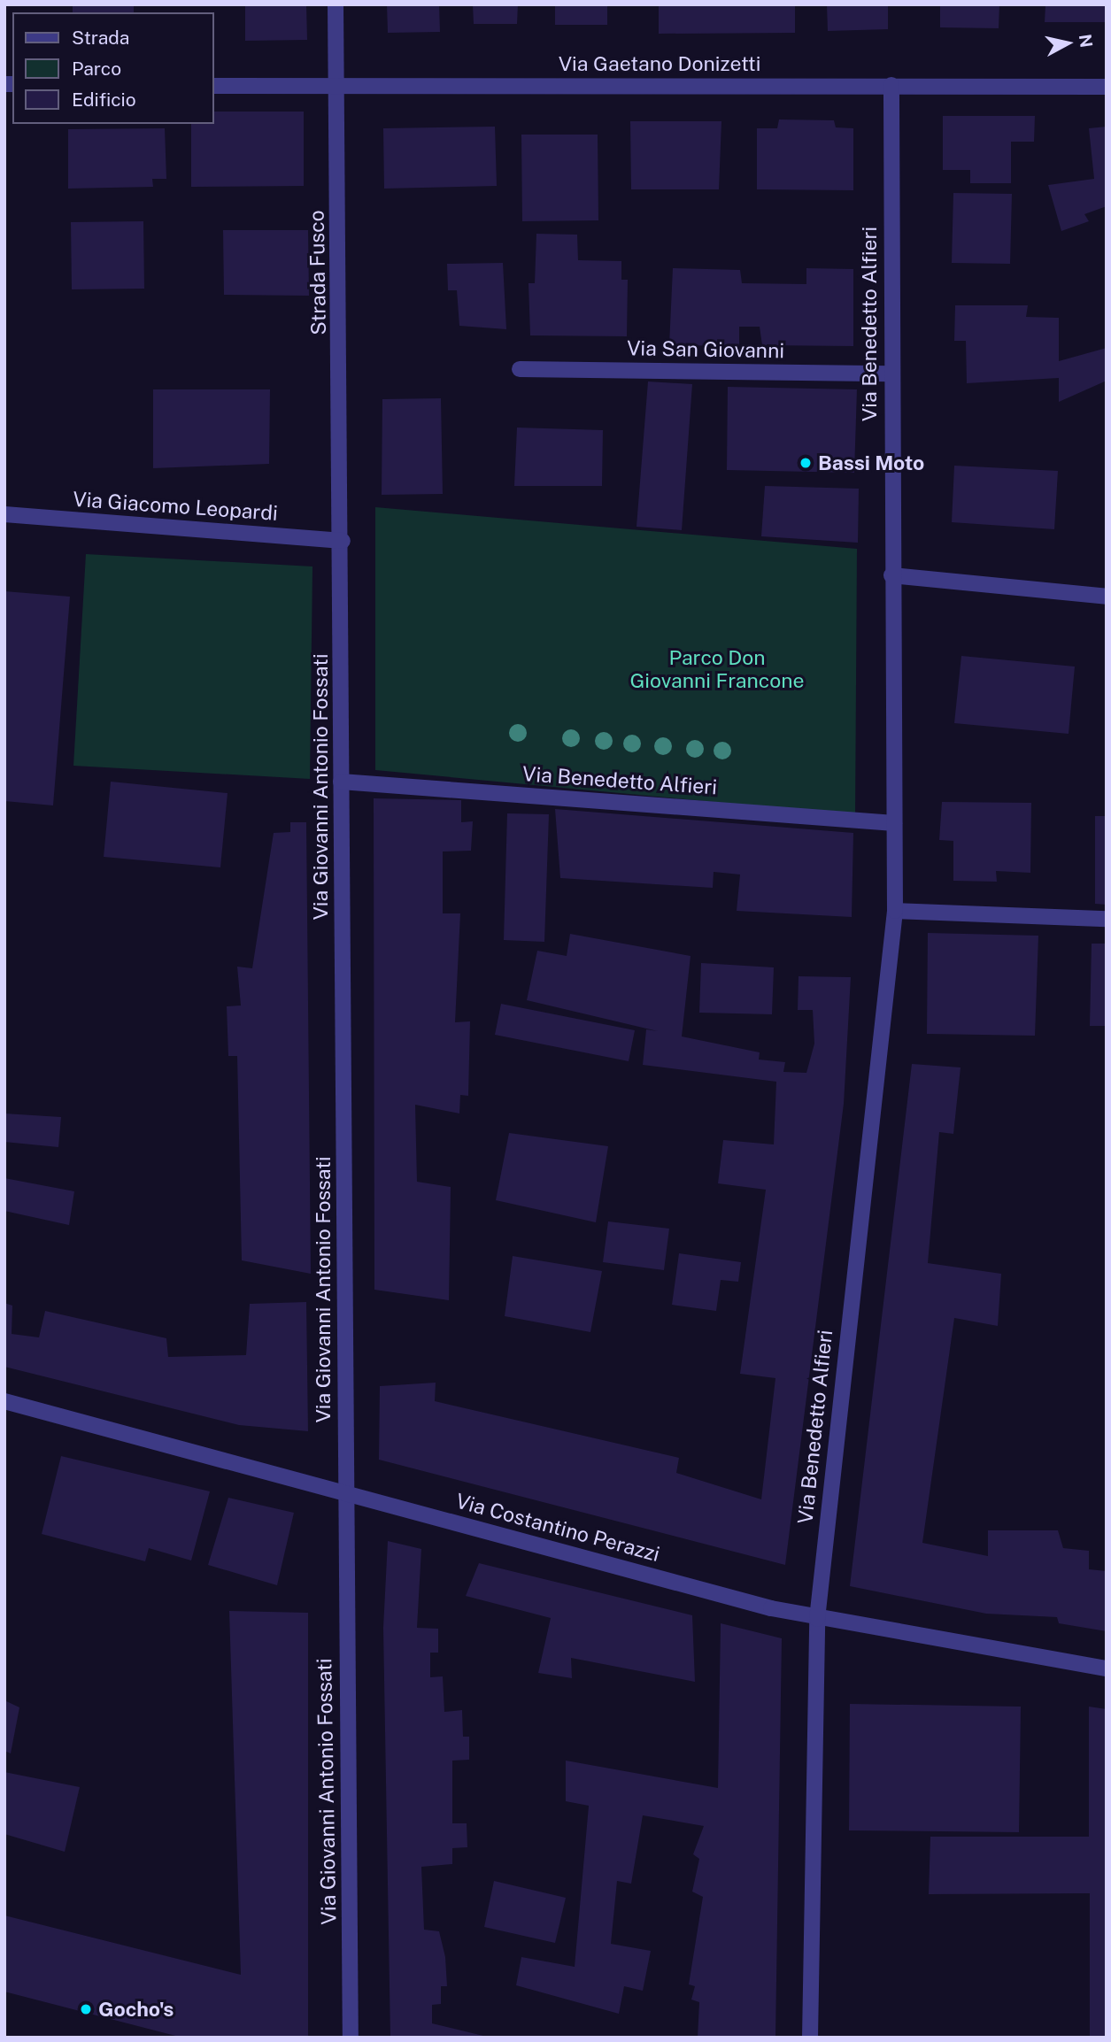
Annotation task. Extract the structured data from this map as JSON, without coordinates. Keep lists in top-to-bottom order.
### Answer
{
  "streets": {
    "street": [
      "Via Gaetano Donizetti",
      "Strada Fusco",
      "Via Benedetto Alfieri",
      "Via San Giovanni",
      "Via Giacomo Leopardi",
      "Via Giovanni Antonio Fossati",
      "Via Costantino Perazzi"
    ]
  },
  "crossings": [
    ["Via Gaetano Donizetti", "Strada Fusco"],
    ["Via Gaetano Donizetti", "Via Benedetto Alfieri"],
    ["Strada Fusco", "Via Giacomo Leopardi"],
    ["Strada Fusco", "Via Giovanni Antonio Fossati"],
    ["Via Benedetto Alfieri", "Via San Giovanni"],
    ["Via Benedetto Alfieri", "Via Giovanni Antonio Fossati"],
    ["Via Benedetto Alfieri", "Via Costantino Perazzi"],
    ["Via Giacomo Leopardi", "Via Giovanni Antonio Fossati"],
    ["Via Giovanni Antonio Fossati", "Via Costantino Perazzi"]
  ],
  "parks": ["Parco Don Giovanni Francone"],
  "places": ["Bassi Moto", "Gocho's"],
  "legend": ["Strada", "Parco", "Edificio"],
  "north": "right"
}
